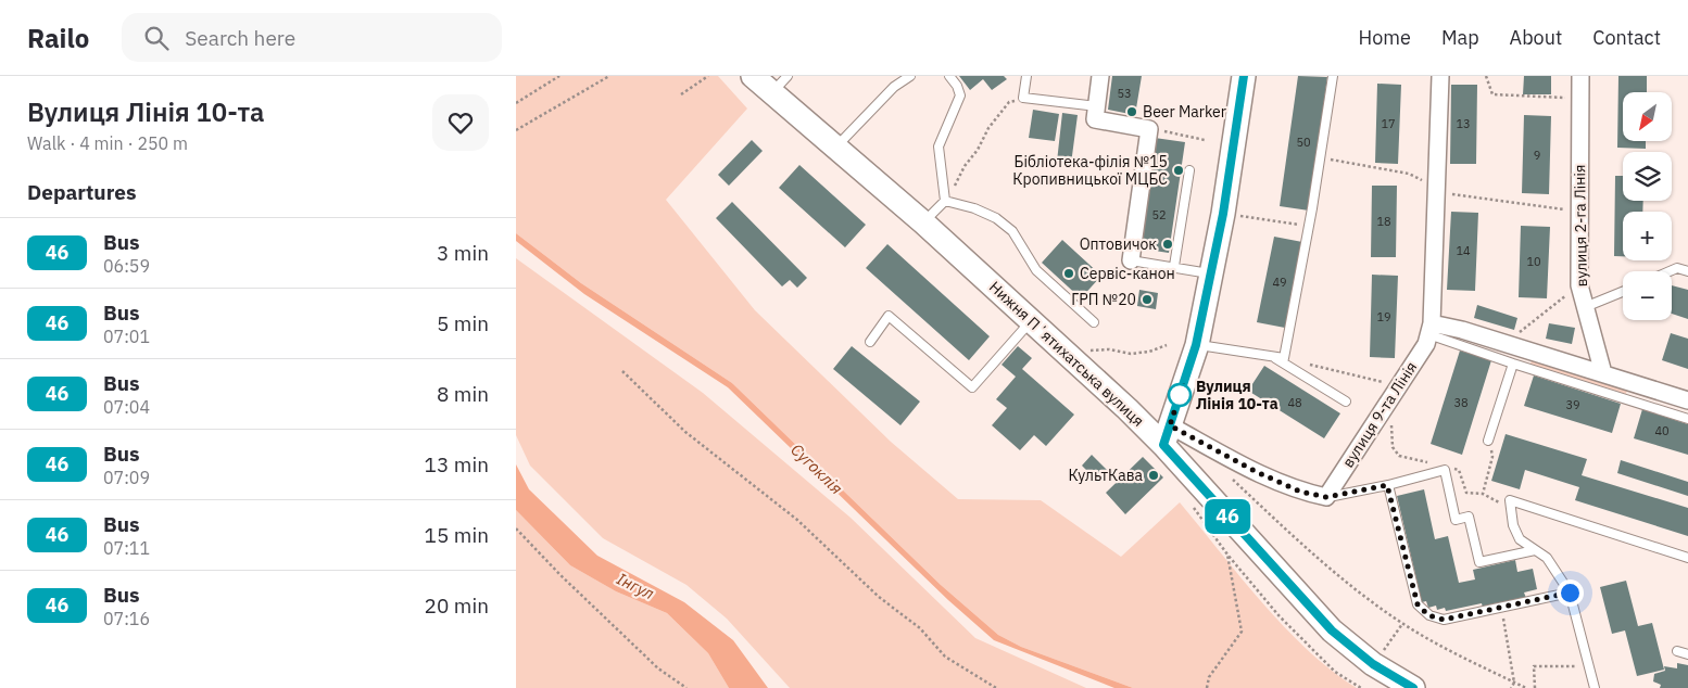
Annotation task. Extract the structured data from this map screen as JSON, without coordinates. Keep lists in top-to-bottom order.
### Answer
{
  "streets": {
    "street": ["вулиця 2-га Лінія", "Нижня Пʼятихатська вулиця", "вулиця 9-та Лінія"]
  },
  "water": ["Сугоклія", "Інгул"],
  "places": [
    "Beer Marker",
    "Бібліотека-філія №15 Кропивницької МЦБС",
    "Оптовичок",
    "Сервіс-канон",
    "ГРП №20",
    "Вулиця Лінія 10-та",
    "КультКава"
  ],
  "lines": ["bus line 46"],
  "house_numbers": [
    "53",
    "17",
    "13",
    "50",
    "9",
    "52",
    "18",
    "14",
    "10",
    "49",
    "19",
    "48",
    "38",
    "39",
    "40"
  ],
  "north": "bottom left",
  "page": {
    "header": "Railo",
    "search": "Search here",
    "nav": [
      "Home",
      "Map",
      "About",
      "Contact"
    ],
    "heading": [
      ["Вулиця Лінія 10-та", "Walk · 4 min · 250 m"],
      "Departures"
    ],
    "on_map": "46",
    "map_buttons": ["+", "−"],
    "list": [
      {
        "mark": "46",
        "name": "Bus",
        "note": "06:59",
        "value": "3 min"
      },
      {
        "mark": "46",
        "name": "Bus",
        "note": "07:01",
        "value": "5 min"
      },
      {
        "mark": "46",
        "name": "Bus",
        "note": "07:04",
        "value": "8 min"
      },
      {
        "mark": "46",
        "name": "Bus",
        "note": "07:09",
        "value": "13 min"
      },
      {
        "mark": "46",
        "name": "Bus",
        "note": "07:11",
        "value": "15 min"
      },
      {
        "mark": "46",
        "name": "Bus",
        "note": "07:16",
        "value": "20 min"
      }
    ]
  }
}
